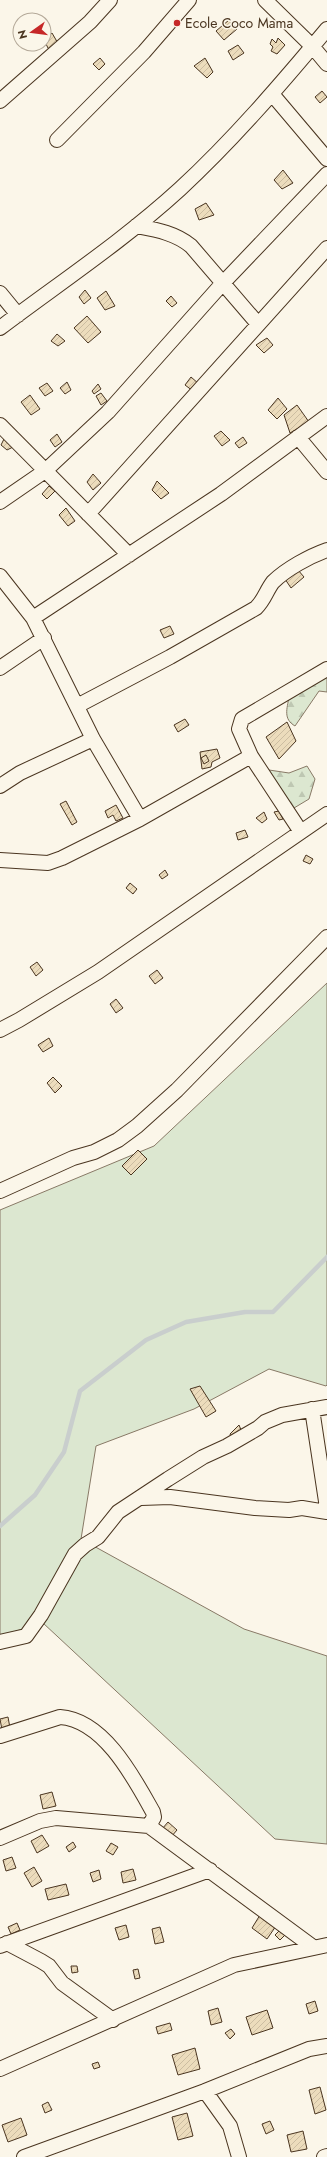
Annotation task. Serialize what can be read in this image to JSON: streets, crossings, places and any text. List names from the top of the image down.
{
  "places": ["Ecole Coco Mama"],
  "north": "left"
}
